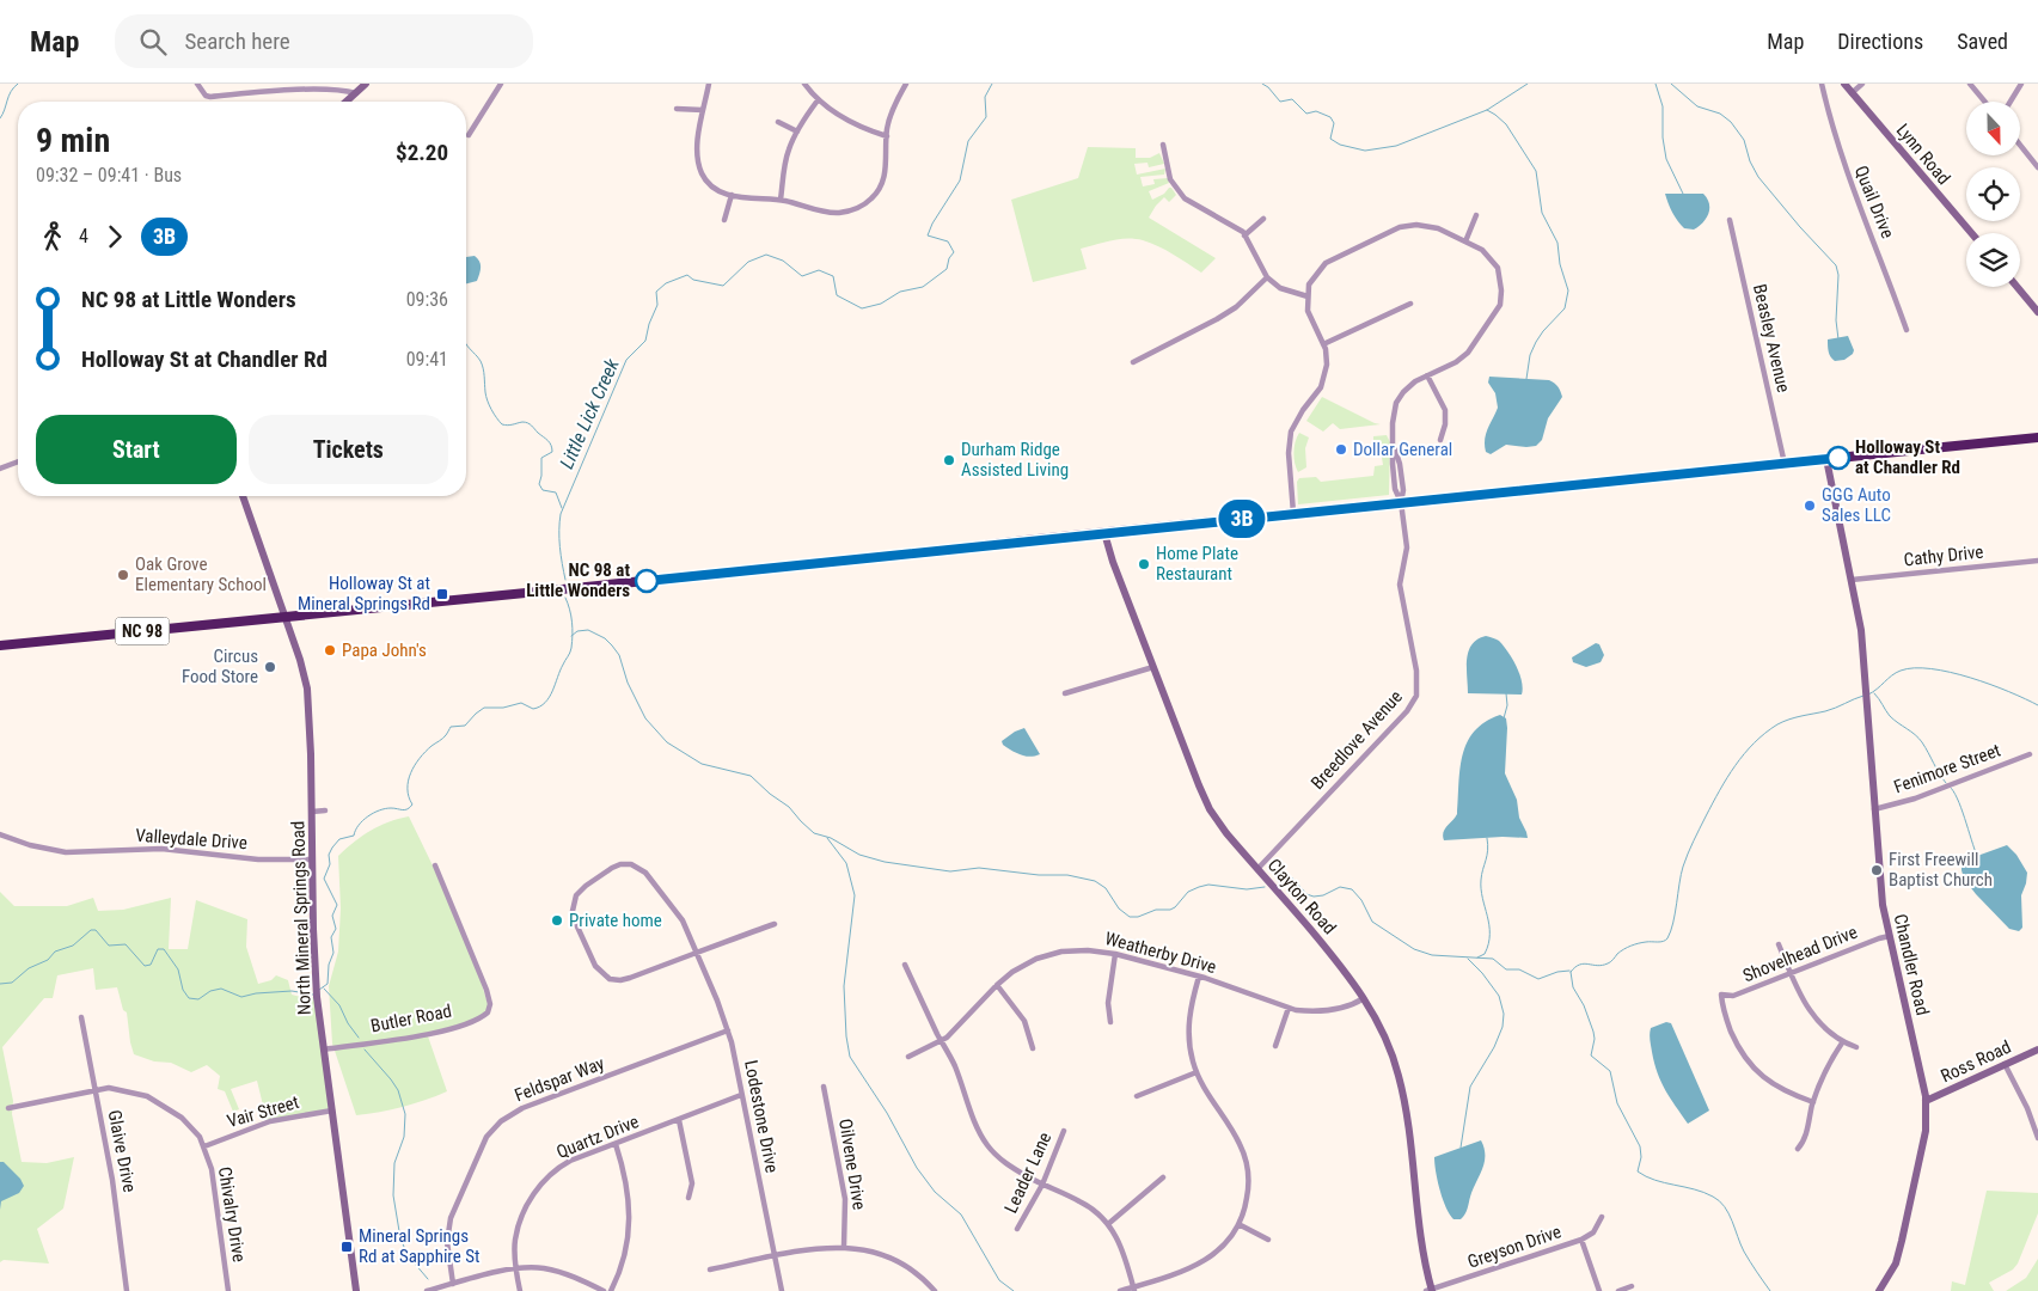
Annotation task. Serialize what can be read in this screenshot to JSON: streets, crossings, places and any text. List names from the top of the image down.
{
  "streets": {
    "highway": ["NC 98"],
    "street": [
      "Lynn Road",
      "Quail Drive",
      "Beasley Avenue",
      "Cathy Drive",
      "Breedlove Avenue",
      "Fenimore Street",
      "Valleydale Drive",
      "Clayton Road",
      "North Mineral Springs Road",
      "Weatherby Drive",
      "Shovelhead Drive",
      "Chandler Road",
      "Butler Road",
      "Ross Road",
      "Feldspar Way",
      "Vair Street",
      "Lodestone Drive",
      "Quartz Drive",
      "Glaive Drive",
      "Oilvene Drive",
      "Leader Lane",
      "Chivalry Drive",
      "Greyson Drive"
    ]
  },
  "crossings": [
    ["Beasley Avenue", "NC 98"],
    ["Cathy Drive", "Chandler Road"],
    ["NC 98", "Breedlove Avenue"],
    ["NC 98", "Clayton Road"],
    ["NC 98", "North Mineral Springs Road"],
    ["NC 98", "Chandler Road"],
    ["Breedlove Avenue", "Clayton Road"],
    ["Fenimore Street", "Chandler Road"],
    ["Valleydale Drive", "North Mineral Springs Road"],
    ["Clayton Road", "Weatherby Drive"],
    ["Clayton Road", "Greyson Drive"],
    ["North Mineral Springs Road", "Butler Road"],
    ["North Mineral Springs Road", "Vair Street"],
    ["Shovelhead Drive", "Chandler Road"],
    ["Chandler Road", "Ross Road"],
    ["Feldspar Way", "Lodestone Drive"],
    ["Vair Street", "Chivalry Drive"],
    ["Lodestone Drive", "Quartz Drive"],
    ["Glaive Drive", "Chivalry Drive"]
  ],
  "water": ["Little Lick Creek"],
  "places": {
    "other": [
      "Dollar General",
      "Holloway St at Chandler Rd",
      "Durham Ridge Assisted Living",
      "GGG Auto Sales LLC",
      "Home Plate Restaurant",
      "Oak Grove Elementary School",
      "NC 98 at Little Wonders",
      "Papa John's",
      "Circus Food Store",
      "First Freewill Baptist Church",
      "Private home"
    ],
    "transit": ["Holloway St at Mineral Springs Rd", "Mineral Springs Rd at Sapphire St"]
  },
  "lines": ["bus line 3B"],
  "north": "bottom",
  "page": {
    "header": "Map",
    "search": "Search here",
    "nav": ["Map", "Directions", "Saved"],
    "on_map": "3B",
    "heading": ["9 min", "09:32 – 09:41 · Bus", "$2.20"],
    "legs": ["4", "3B"],
    "list": [
      {
        "name": "NC 98 at Little Wonders",
        "value": "09:36"
      },
      {
        "name": "Holloway St at Chandler Rd",
        "value": "09:41"
      }
    ],
    "buttons": ["Start", "Tickets"]
  }
}
